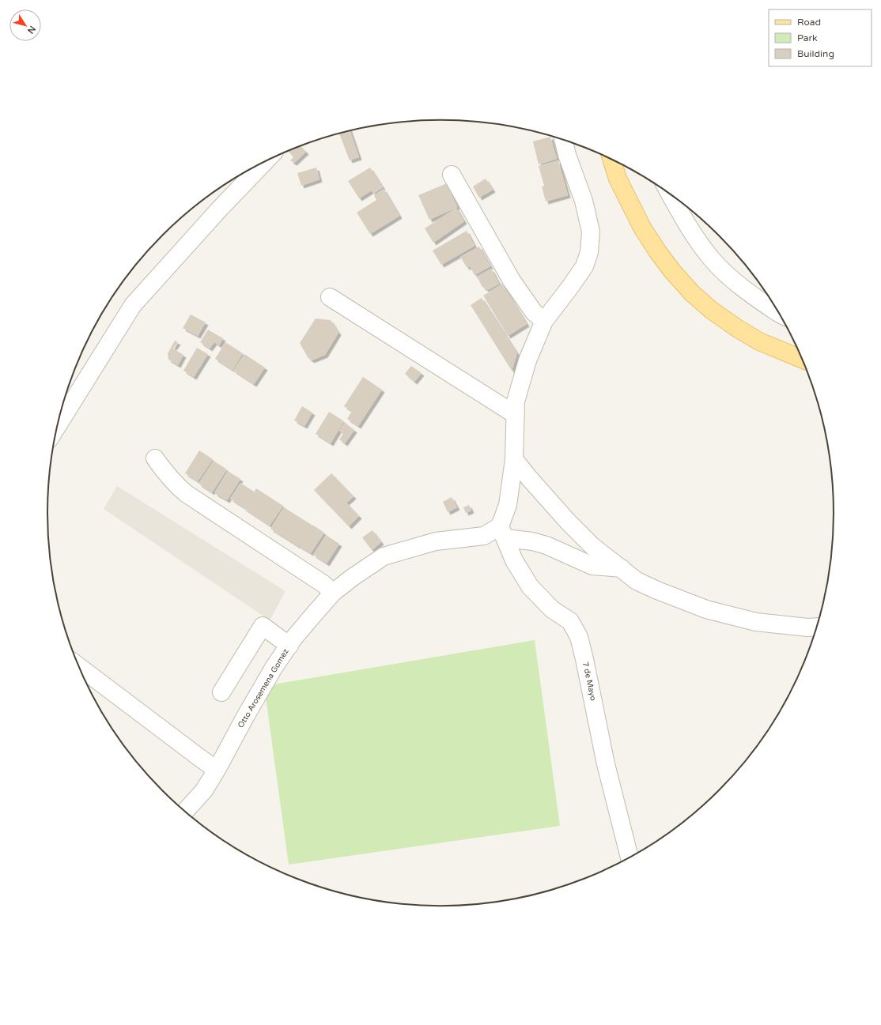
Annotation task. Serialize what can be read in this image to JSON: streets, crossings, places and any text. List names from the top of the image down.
{
  "streets": {
    "street": ["7 de Mayo", "Otto Arosemena Gomez"]
  },
  "crossings": [
    ["7 de Mayo", "Otto Arosemena Gomez"]
  ],
  "legend": ["Road", "Park", "Building"],
  "north": "bottom right"
}
